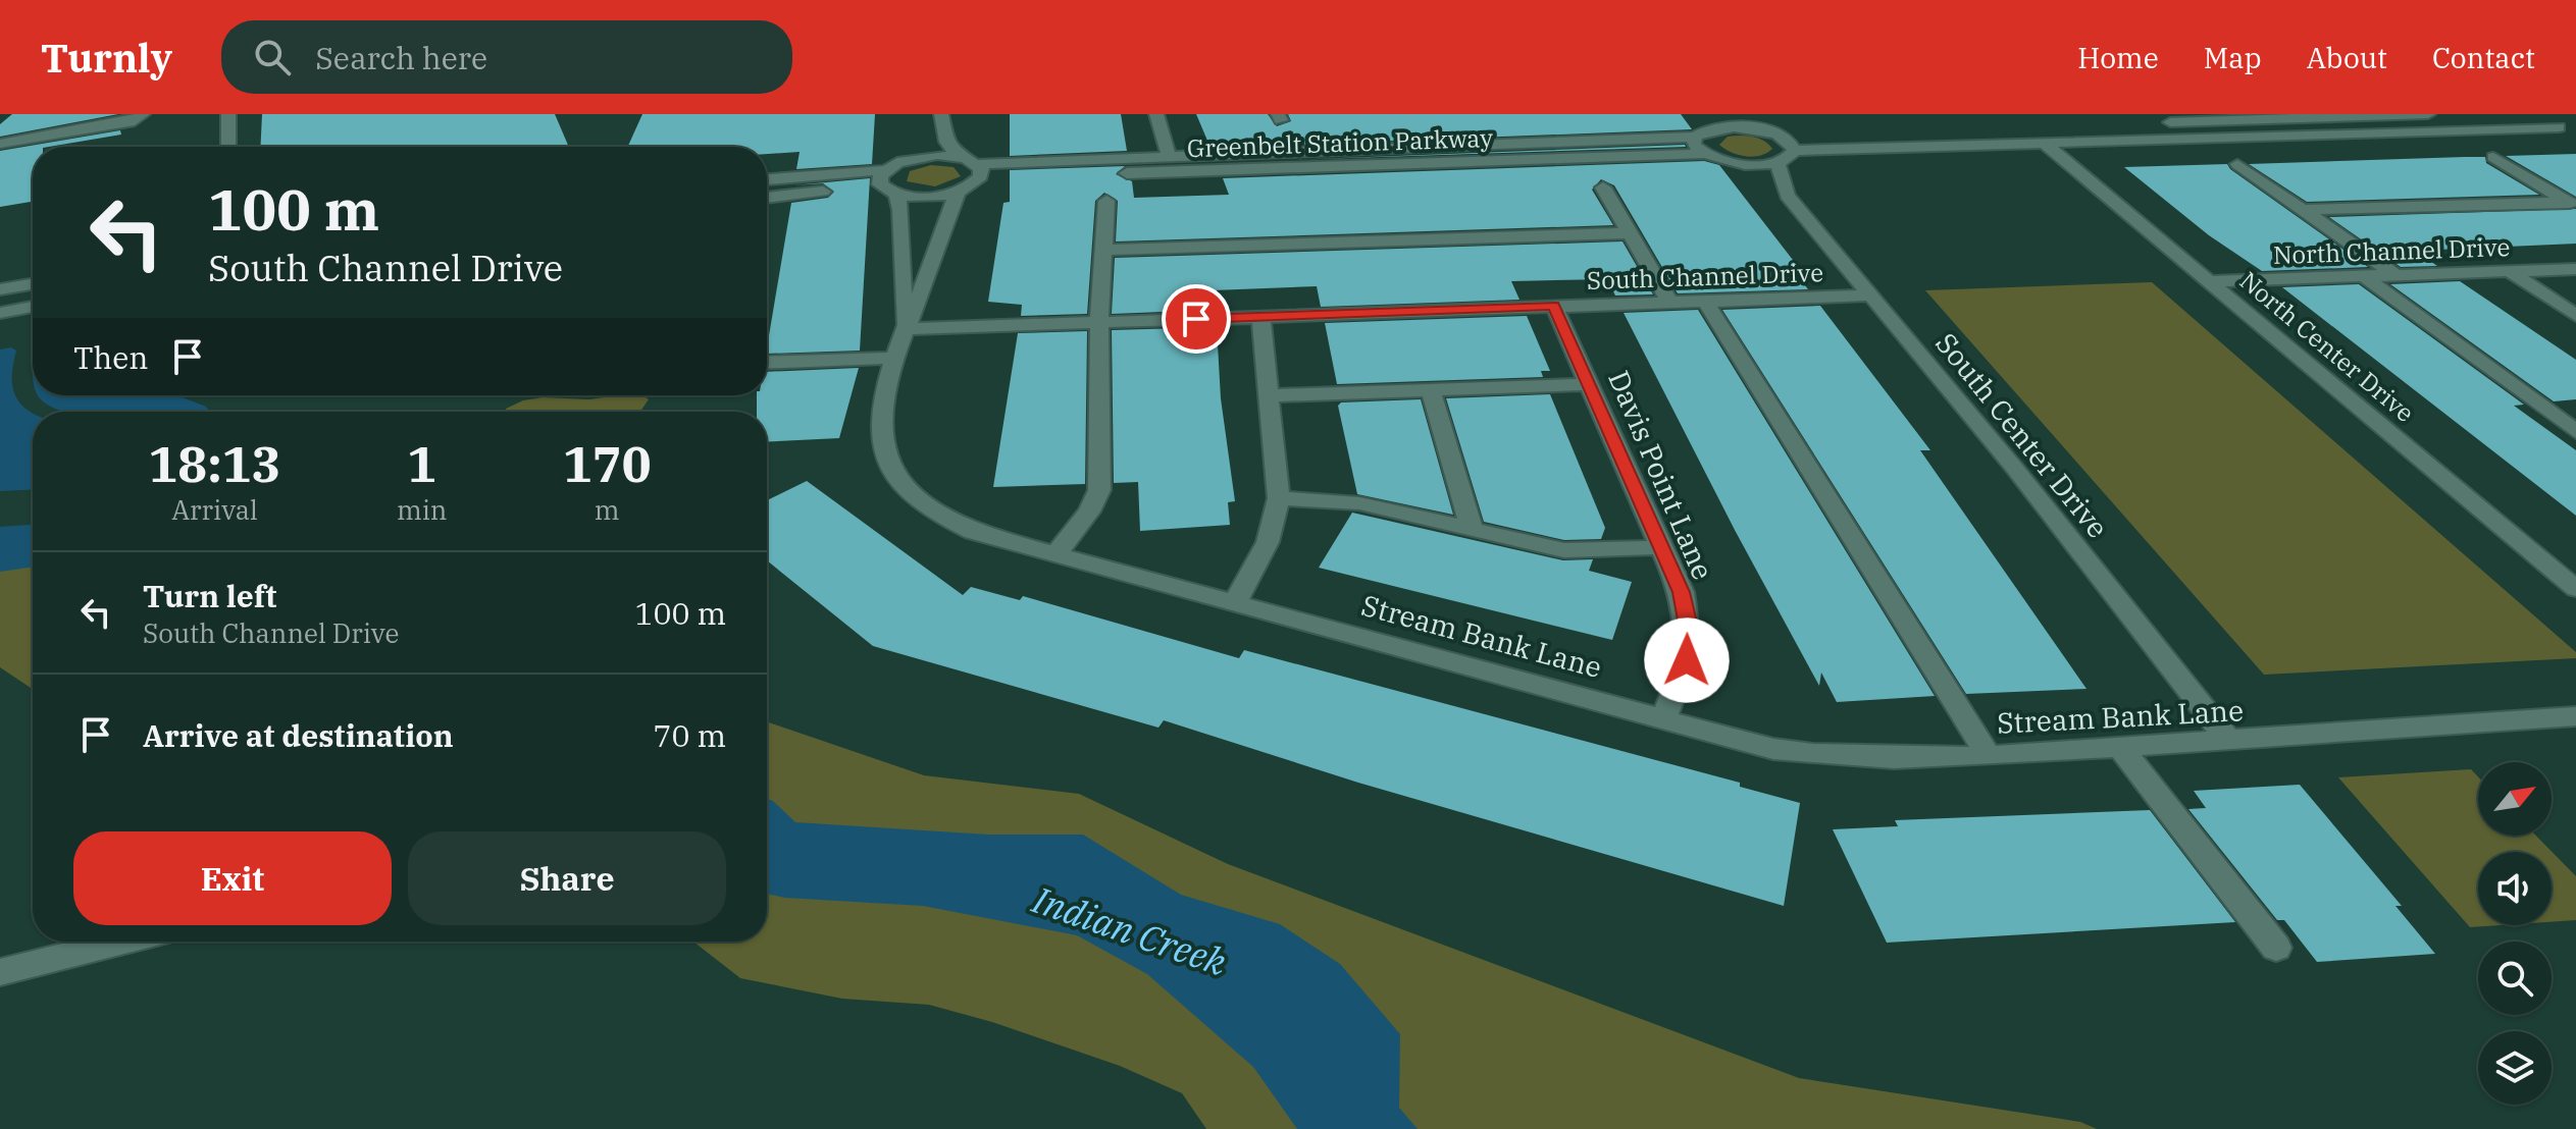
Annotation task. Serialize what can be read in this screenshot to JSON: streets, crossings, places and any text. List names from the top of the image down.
{
  "streets": {
    "street": [
      "Greenbelt Station Parkway",
      "North Channel Drive",
      "South Channel Drive",
      "North Center Drive",
      "South Center Drive",
      "Davis Point Lane",
      "Stream Bank Lane"
    ]
  },
  "crossings": [
    ["Greenbelt Station Parkway", "South Center Drive"],
    ["North Channel Drive", "North Center Drive"],
    ["South Channel Drive", "South Center Drive"],
    ["South Channel Drive", "Davis Point Lane"],
    ["South Channel Drive", "Stream Bank Lane"],
    ["South Center Drive", "Stream Bank Lane"],
    ["Davis Point Lane", "Stream Bank Lane"]
  ],
  "water": ["Indian Creek"],
  "north": "top right",
  "page": {
    "header": "Turnly",
    "search": "Search here",
    "nav": [
      "Home",
      "Map",
      "About",
      "Contact"
    ],
    "turn": ["100 m", "South Channel Drive"],
    "then": "Then",
    "eta": [
      "18:13",
      "Arrival",
      "1",
      "min",
      "170",
      "m"
    ],
    "list": [
      {
        "name": "Turn left",
        "note": "South Channel Drive",
        "value": "100 m"
      },
      {
        "name": "Arrive at destination",
        "value": "70 m"
      }
    ],
    "buttons": ["Exit", "Share"]
  }
}
